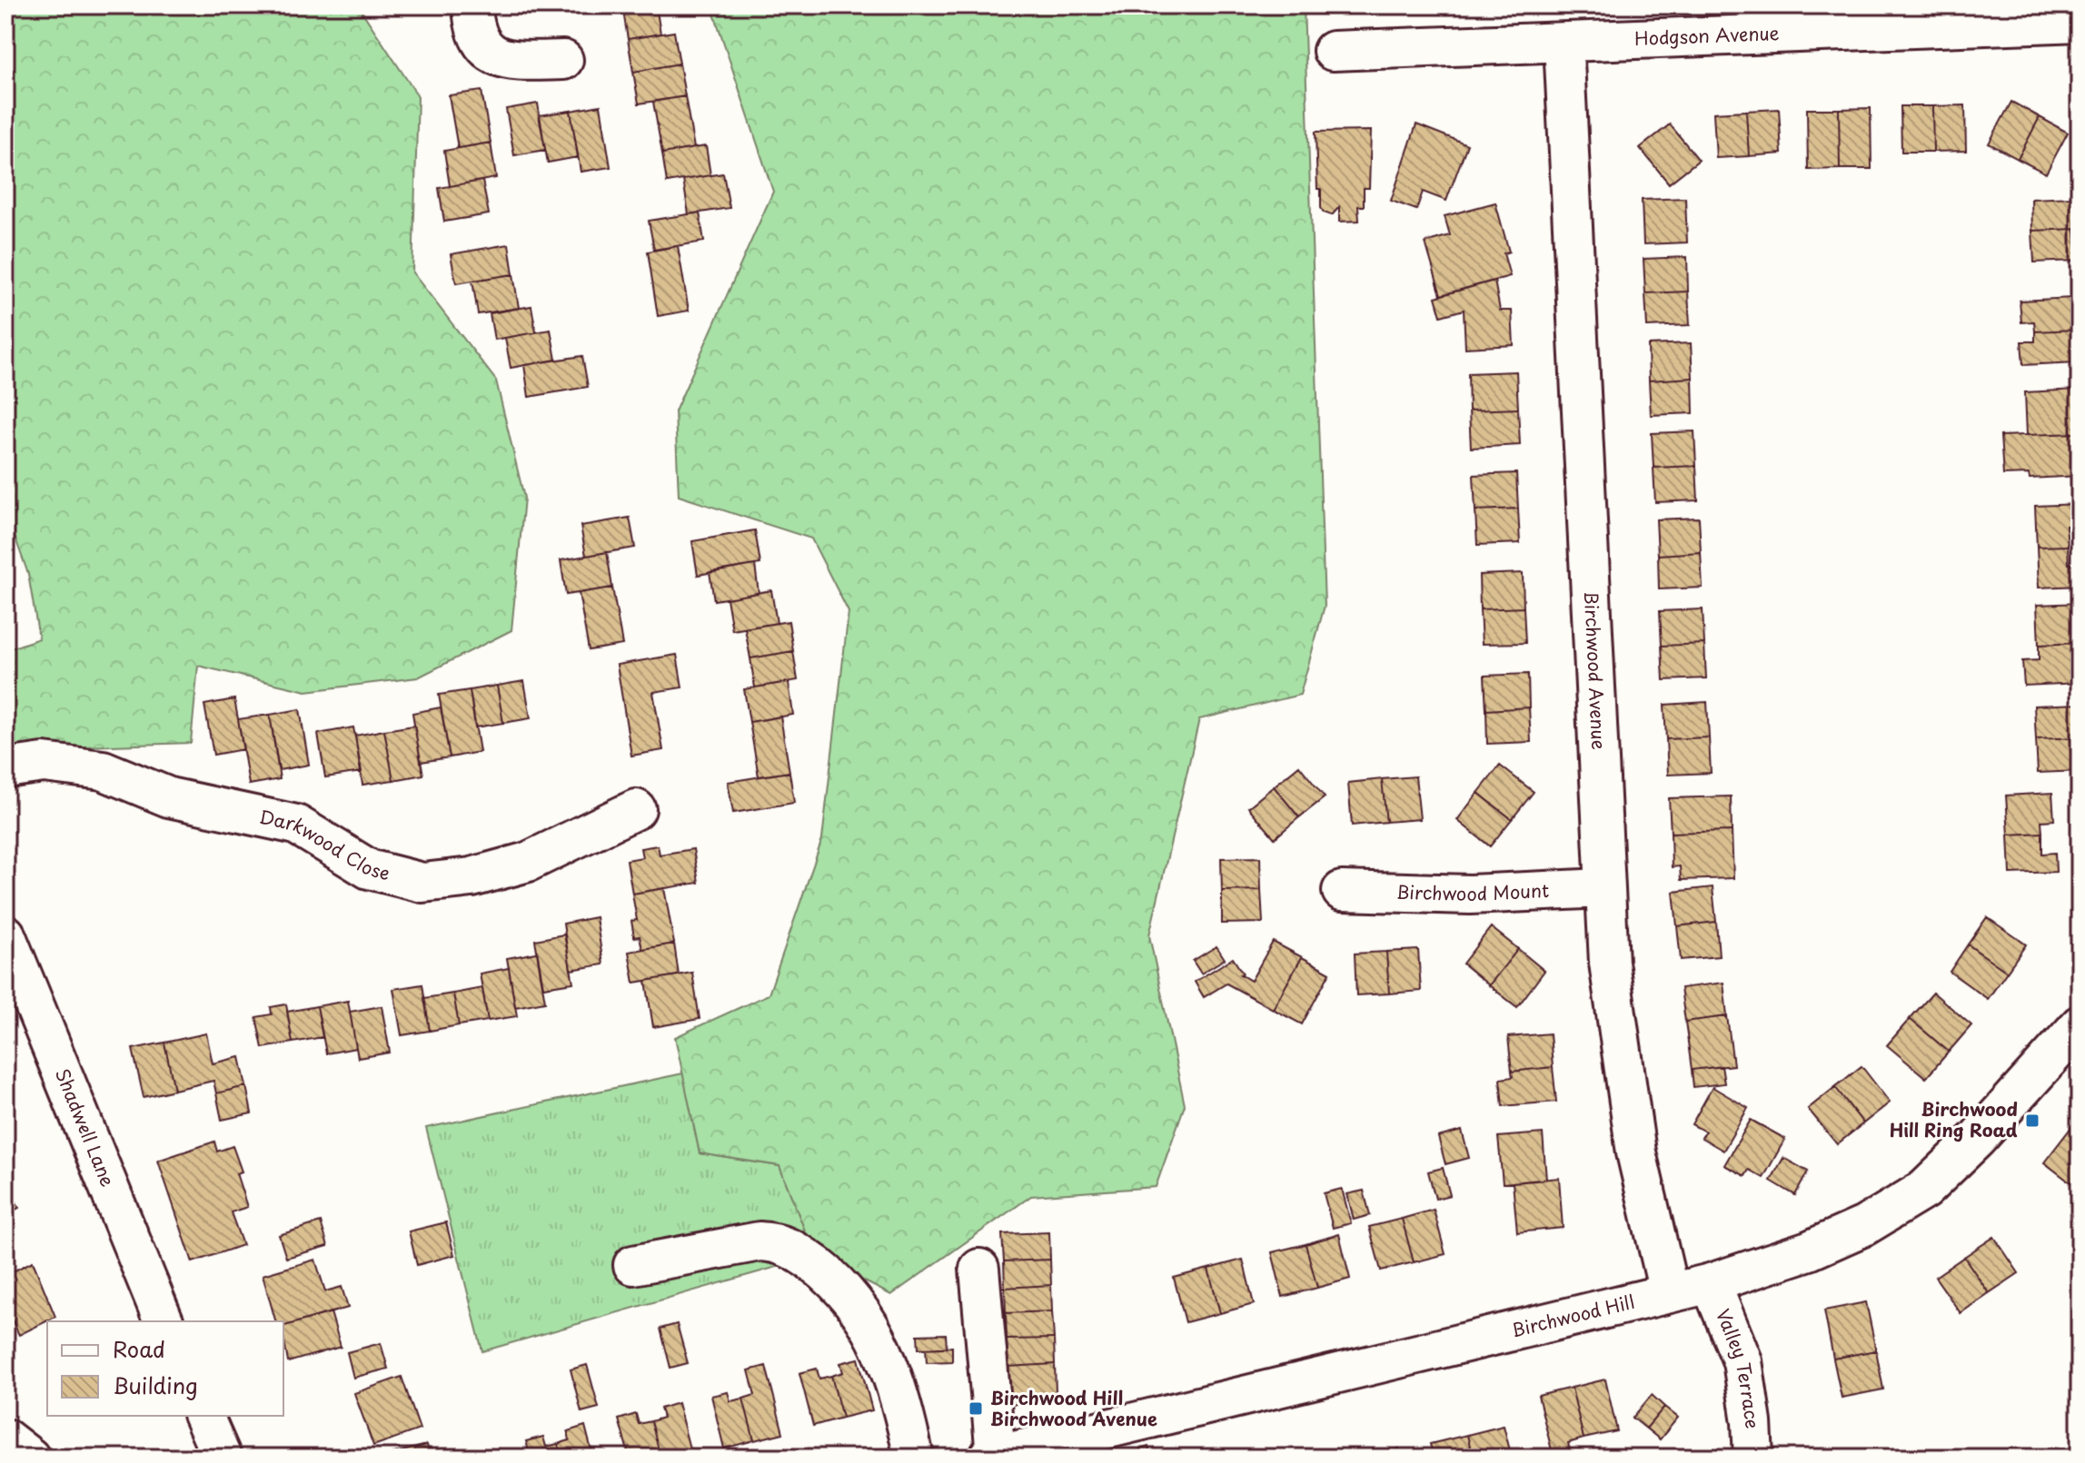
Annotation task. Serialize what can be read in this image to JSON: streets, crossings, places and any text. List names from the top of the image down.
{
  "streets": {
    "street": [
      "Hodgson Avenue",
      "Birchwood Avenue",
      "Darkwood Close",
      "Birchwood Mount",
      "Shadwell Lane",
      "Birchwood Hill",
      "Valley Terrace"
    ]
  },
  "crossings": [
    ["Hodgson Avenue", "Birchwood Avenue"],
    ["Birchwood Avenue", "Birchwood Mount"],
    ["Birchwood Avenue", "Birchwood Hill"],
    ["Birchwood Hill", "Valley Terrace"]
  ],
  "places": {
    "transit": ["Birchwood Hill Ring Road", "Birchwood Hill Birchwood Avenue"]
  },
  "legend": ["Road", "Building"]
}
